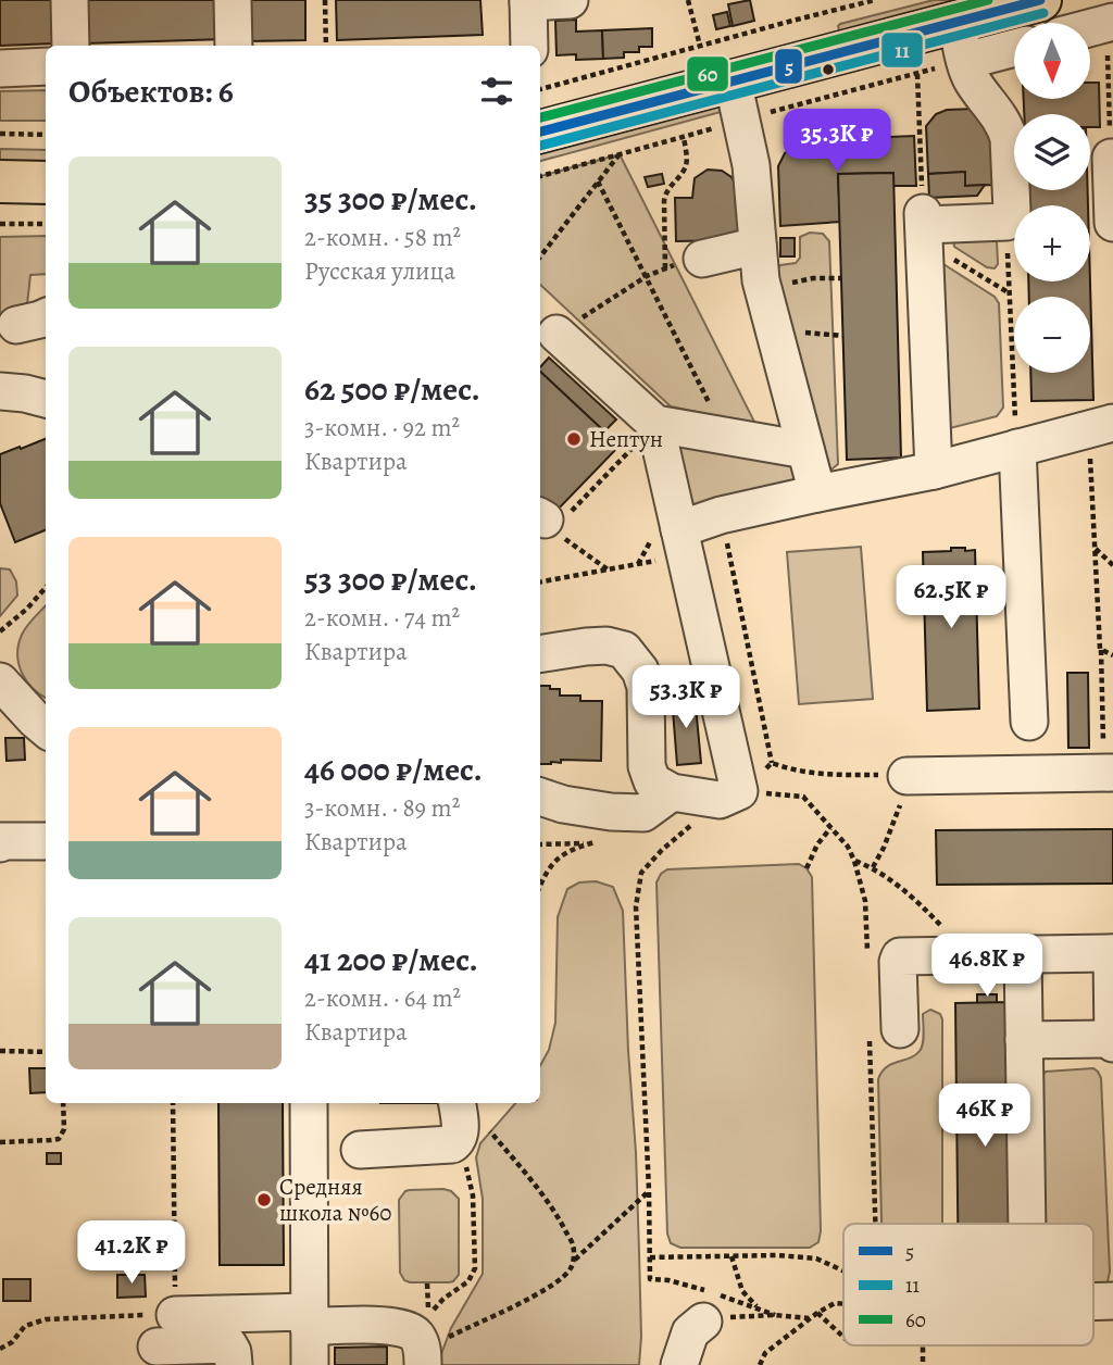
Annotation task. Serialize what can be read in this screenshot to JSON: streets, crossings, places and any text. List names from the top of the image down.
{
  "places": ["Нептун", "Средняя школа №60"],
  "lines": ["transit line 5", "transit line 60", "transit line 11"],
  "legend": ["5", "11", "60"],
  "north": "bottom",
  "page": {
    "map_buttons": ["+", "−"],
    "heading": "Объектов: 6",
    "price": [
      "35.3K ₽",
      "62.5K ₽",
      "53.3K ₽",
      "46.8K ₽",
      "46K ₽",
      "41.2K ₽"
    ],
    "list": [
      {
        "name": "35 300 ₽/мес.",
        "note": "2-комн. · 58 m² · Русская улица"
      },
      {
        "name": "62 500 ₽/мес.",
        "note": "3-комн. · 92 m² · Квартира"
      },
      {
        "name": "53 300 ₽/мес.",
        "note": "2-комн. · 74 m² · Квартира"
      },
      {
        "name": "46 000 ₽/мес.",
        "note": "3-комн. · 89 m² · Квартира"
      },
      {
        "name": "41 200 ₽/мес.",
        "note": "2-комн. · 64 m² · Квартира"
      }
    ]
  }
}
